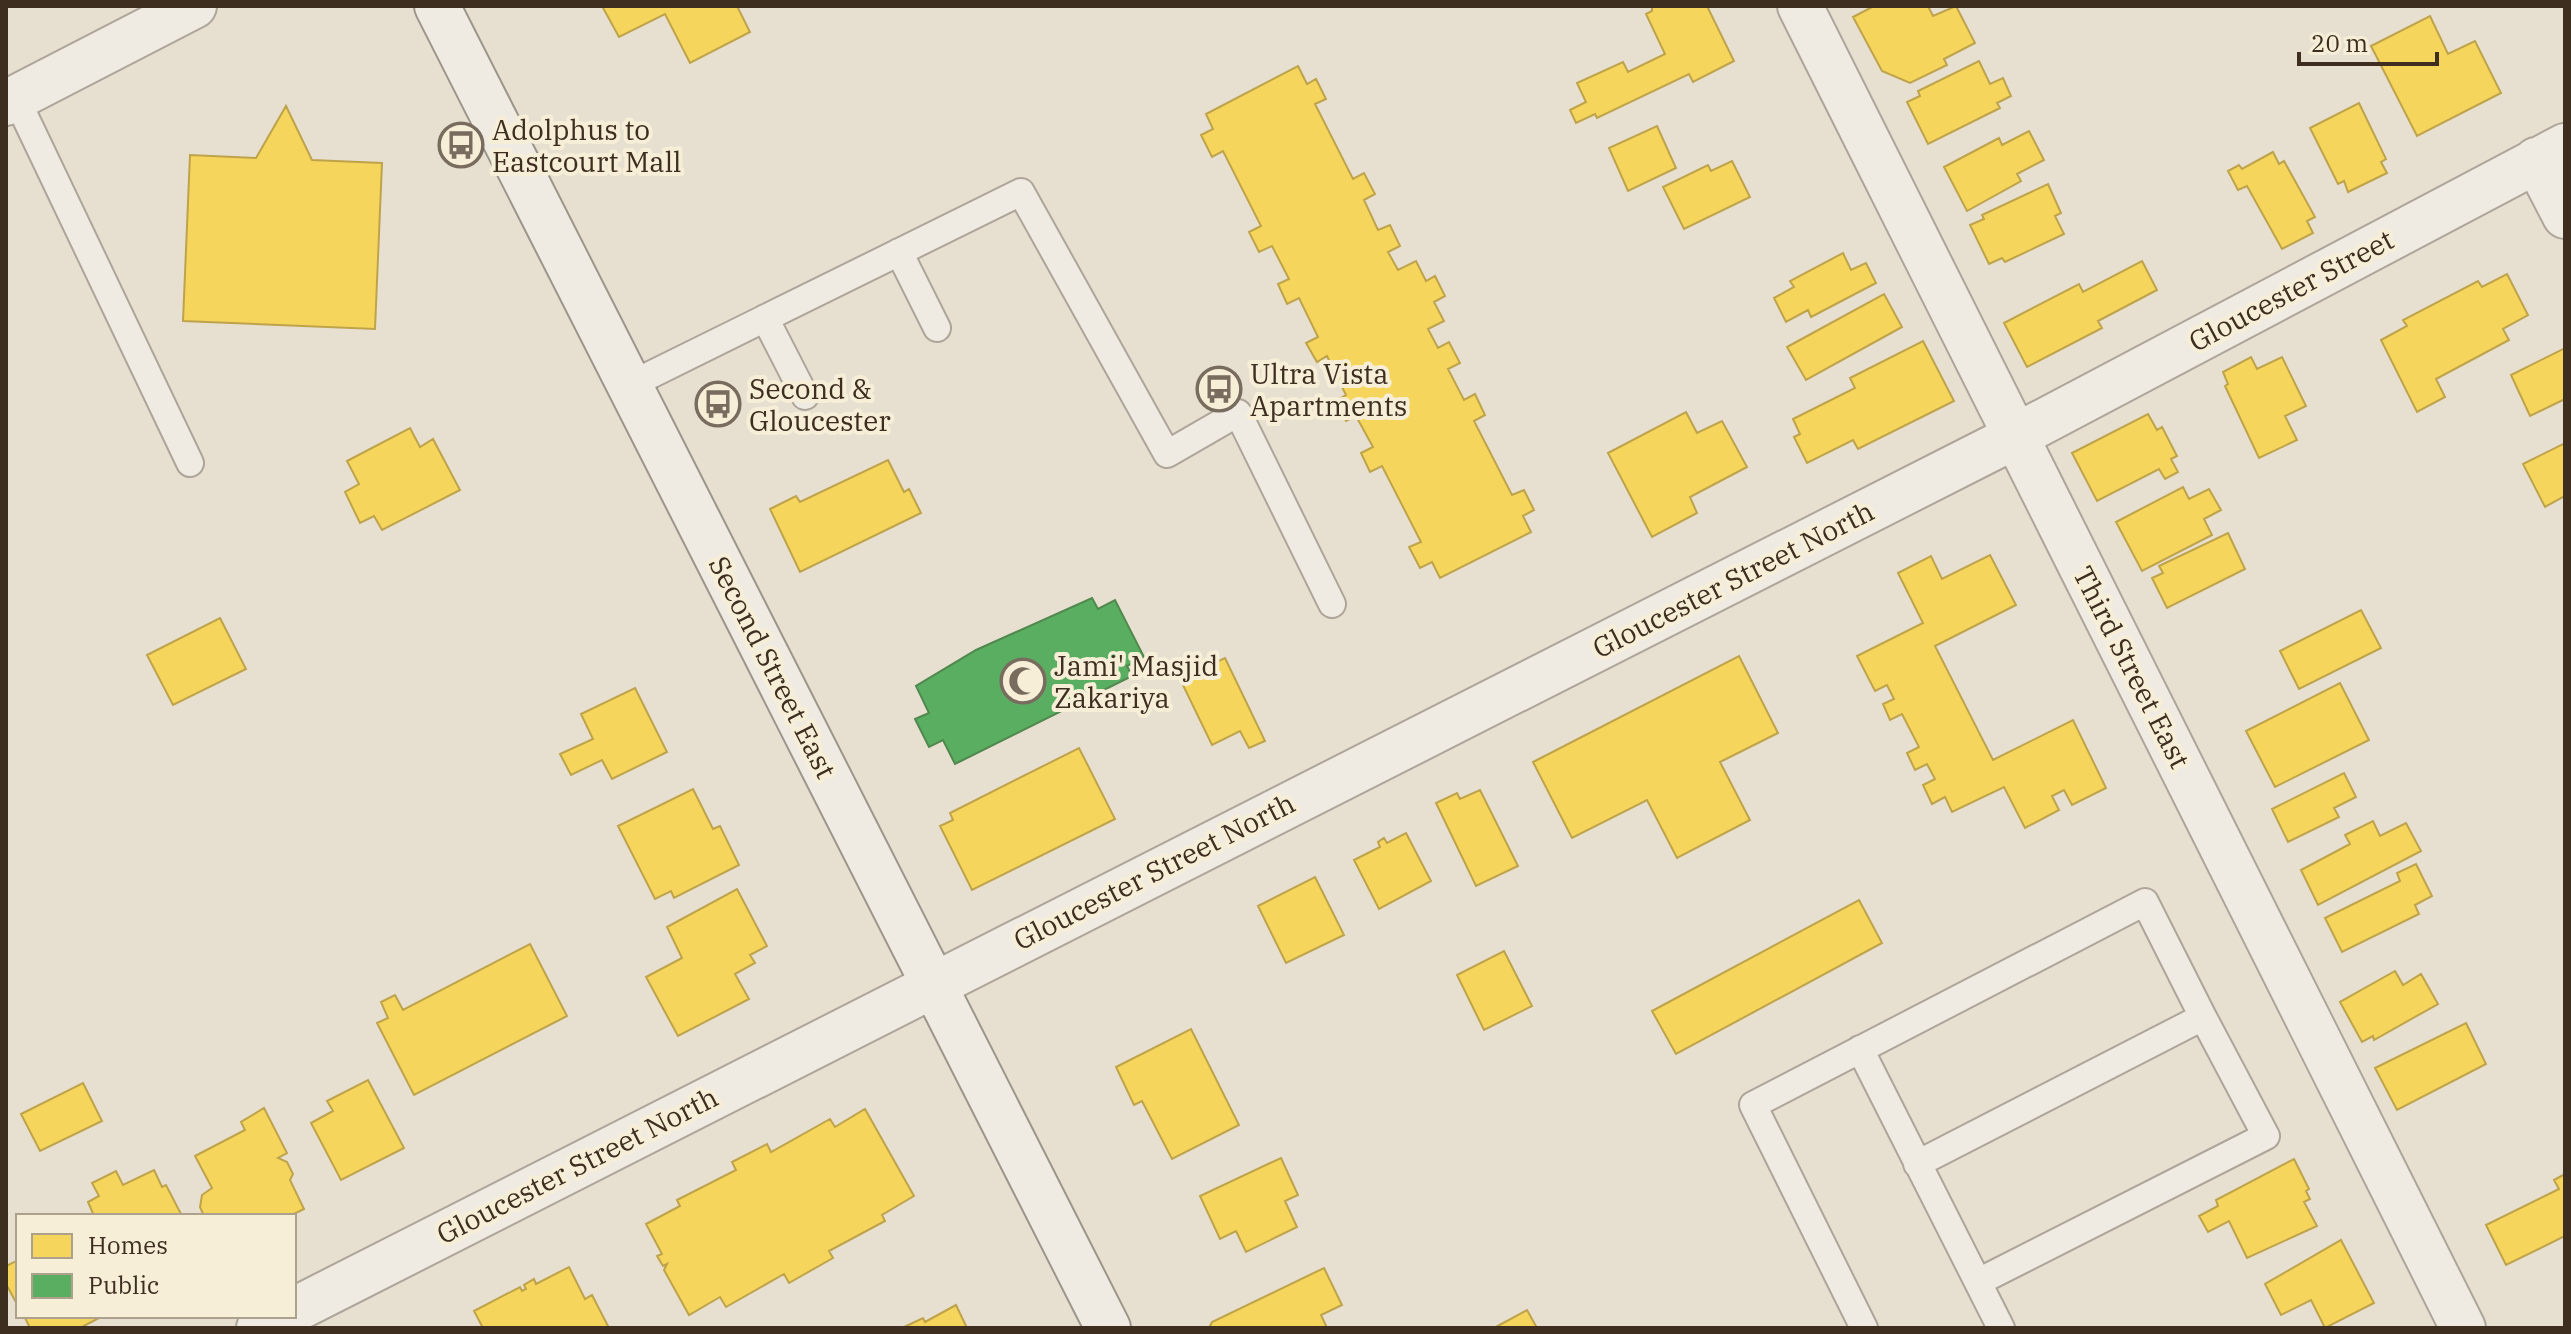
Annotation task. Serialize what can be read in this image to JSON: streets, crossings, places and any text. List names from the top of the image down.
{
  "streets": {
    "street": [
      "Gloucester Street",
      "Gloucester Street North",
      "Second Street East",
      "Third Street East"
    ]
  },
  "crossings": [
    ["Gloucester Street", "Gloucester Street North"],
    ["Gloucester Street", "Third Street East"],
    ["Gloucester Street North", "Second Street East"],
    ["Gloucester Street North", "Third Street East"]
  ],
  "places": {
    "bus stop": ["Adolphus to Eastcourt Mall", "Ultra Vista Apartments", "Second & Gloucester"],
    "mosque": ["Jami' Masjid Zakariya"]
  },
  "legend": ["Homes", "Public"],
  "scale_bar": "20 m"
}
